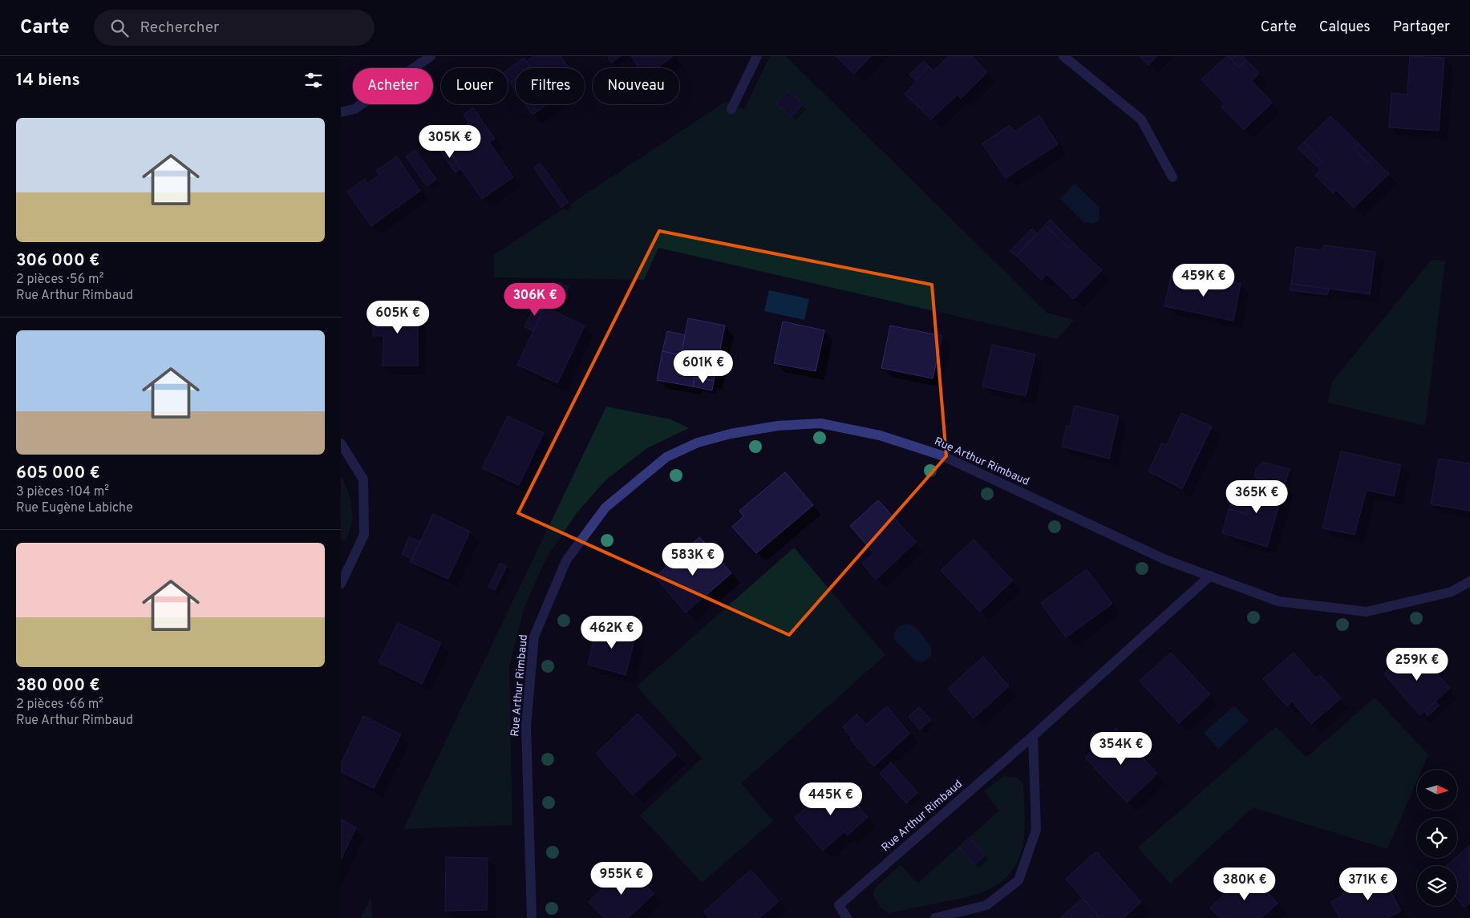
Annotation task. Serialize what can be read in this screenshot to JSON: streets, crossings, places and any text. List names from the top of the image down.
{
  "streets": {
    "street": ["Rue Arthur Rimbaud"]
  },
  "north": "right",
  "page": {
    "header": "Carte",
    "search": "Rechercher",
    "nav": ["Carte", "Calques", "Partager"],
    "heading": "14 biens",
    "chip": [
      "Acheter",
      "Louer",
      "Filtres",
      "Nouveau"
    ],
    "list": [
      {
        "name": "306 000 €",
        "note": "2 pièces · 56 m² · Rue Arthur Rimbaud"
      },
      {
        "name": "605 000 €",
        "note": "3 pièces · 104 m² · Rue Eugène Labiche"
      },
      {
        "name": "380 000 €",
        "note": "2 pièces · 66 m² · Rue Arthur Rimbaud"
      }
    ],
    "price": [
      "305K €",
      "459K €",
      "306K €",
      "605K €",
      "601K €",
      "365K €",
      "583K €",
      "462K €",
      "259K €",
      "354K €",
      "445K €",
      "955K €",
      "380K €",
      "371K €"
    ]
  }
}
